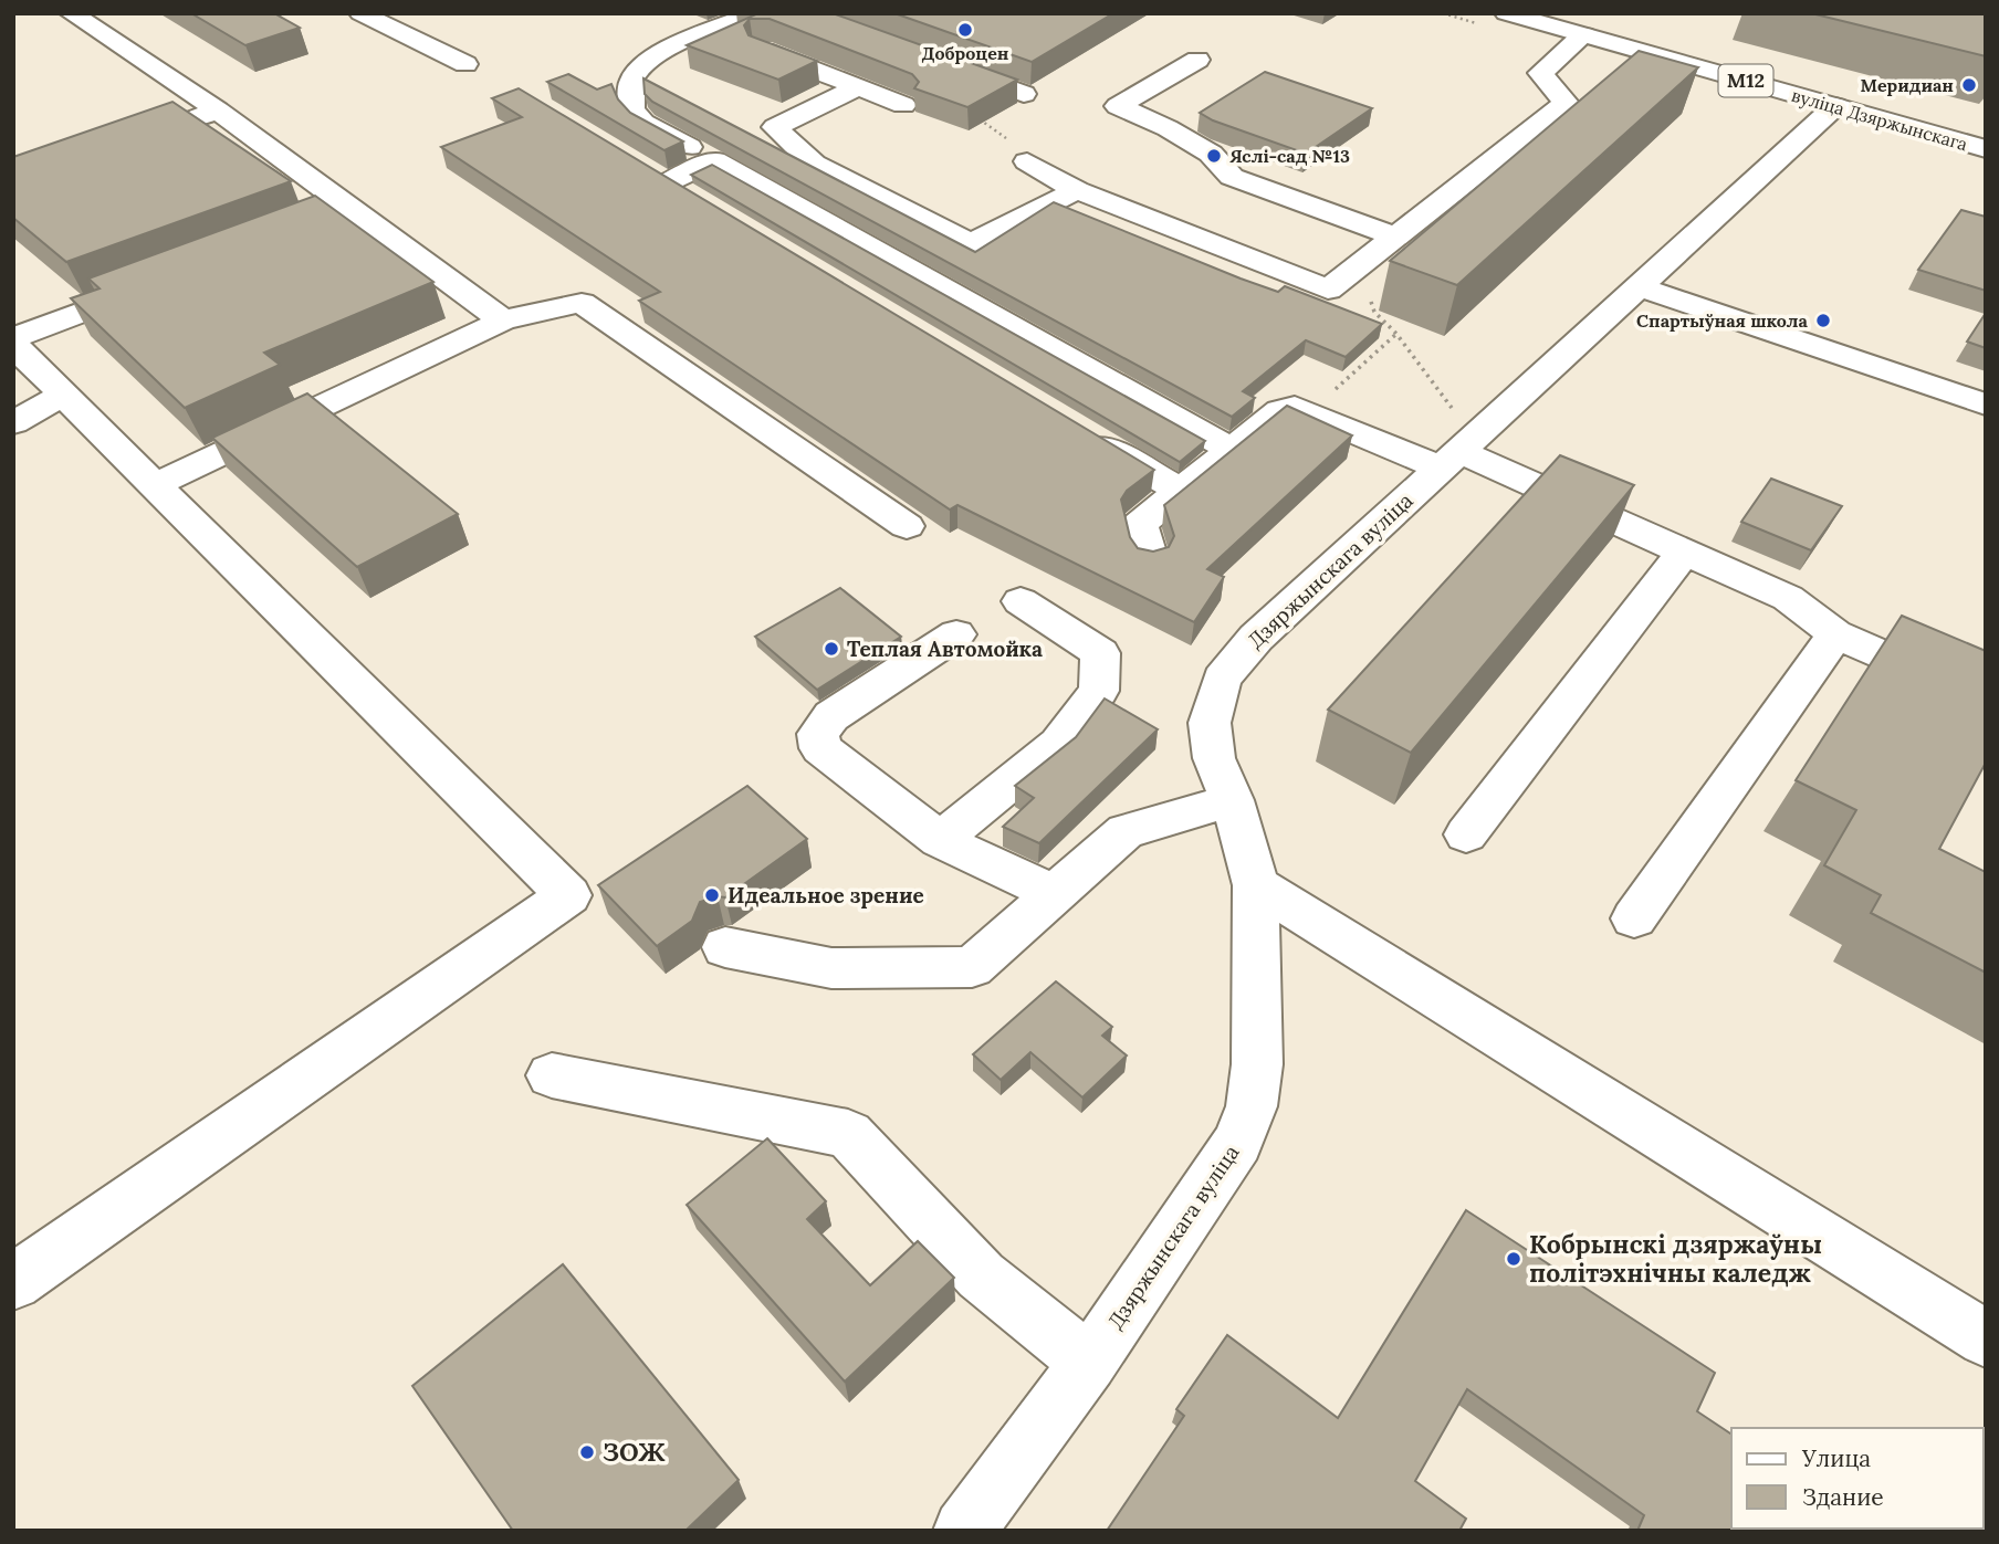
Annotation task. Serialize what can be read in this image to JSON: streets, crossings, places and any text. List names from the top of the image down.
{
  "streets": {
    "street": ["М12", "вуліца Дзяржынскага", "Дзяржынскага вуліца"]
  },
  "crossings": [
    ["вуліца Дзяржынскага", "Дзяржынскага вуліца"]
  ],
  "places": [
    "Доброцен",
    "Меридиан",
    "Яслі-сад №13",
    "Спартыўная школа",
    "Теплая Автомойка",
    "Идеальное зрение",
    "Кобрынскі дзяржаўны політэхнічны каледж",
    "ЗОЖ"
  ],
  "legend": ["Улица", "Здание"]
}
